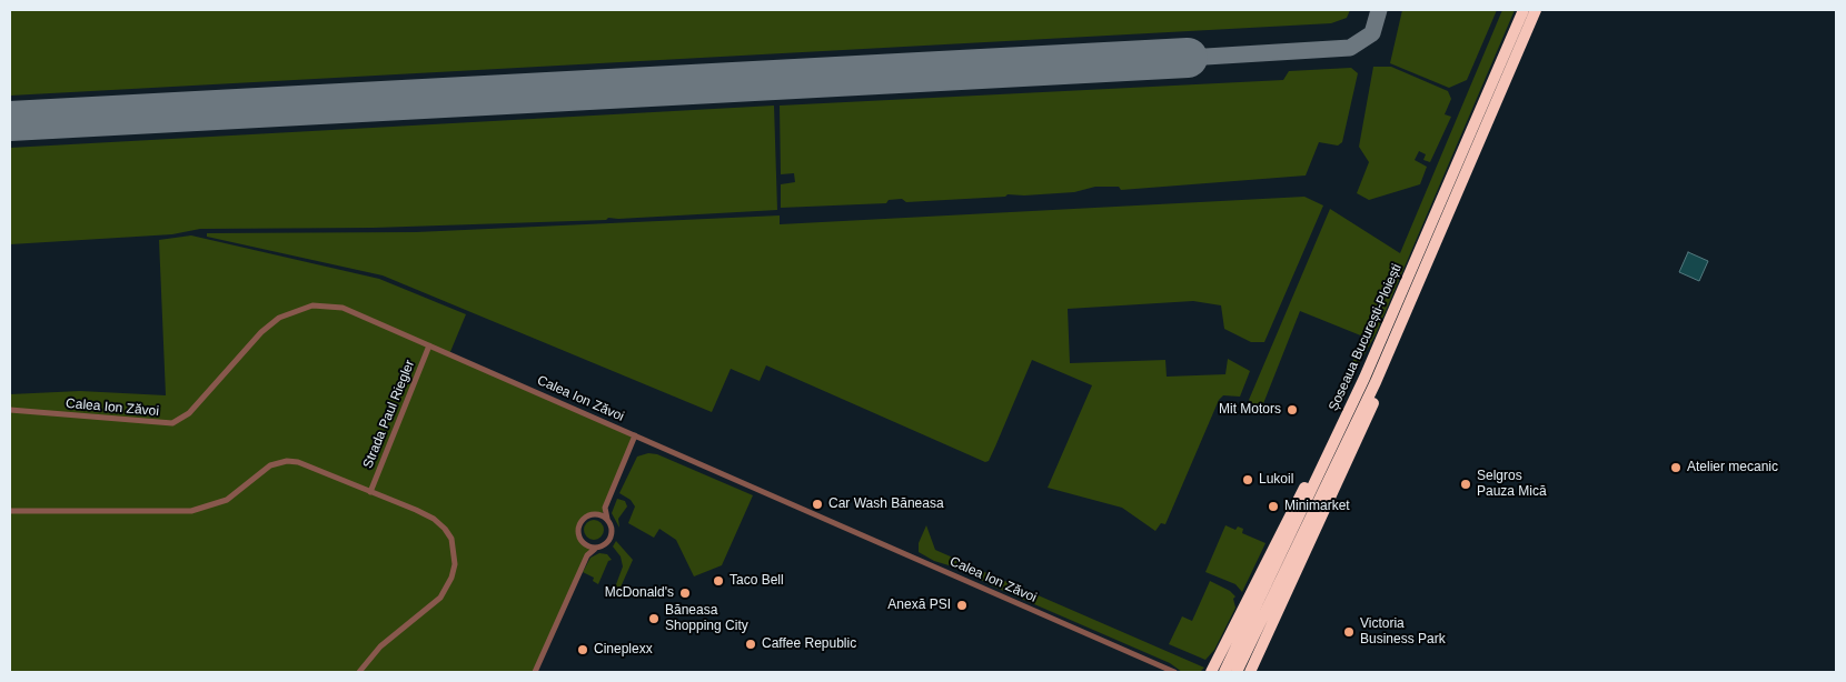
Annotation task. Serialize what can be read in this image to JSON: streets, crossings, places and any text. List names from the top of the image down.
{
  "streets": {
    "highway": ["Șoseaua București-Ploiești"],
    "street": ["Calea Ion Zăvoi", "Strada Paul Riegler"]
  },
  "crossings": [
    ["Calea Ion Zăvoi", "Strada Paul Riegler"]
  ],
  "places": [
    "Mit Motors",
    "Atelier mecanic",
    "Lukoil",
    "Selgros Pauza Mică",
    "Car Wash Băneasa",
    "Minimarket",
    "Taco Bell",
    "McDonald's",
    "Anexă PSI",
    "Băneasa Shopping City",
    "Victoria Business Park",
    "Caffee Republic",
    "Cineplexx"
  ]
}
